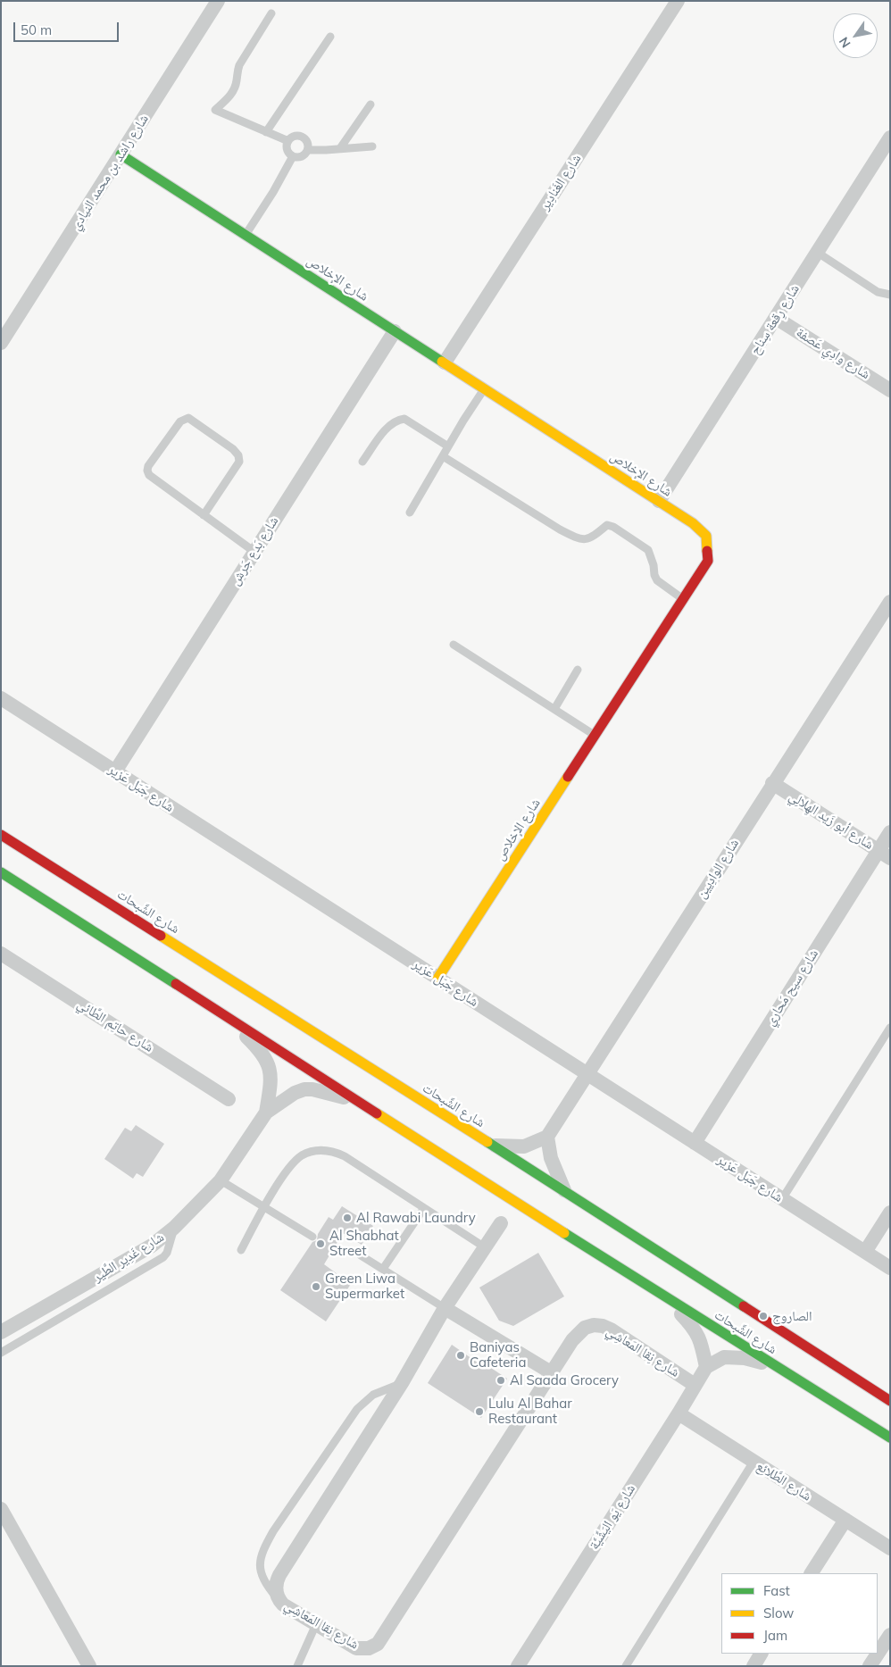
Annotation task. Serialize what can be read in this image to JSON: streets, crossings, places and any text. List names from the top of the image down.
{
  "streets": {
    "street": [
      "شارع راشد بن محمد النيادي",
      "شارع الغَنادِير",
      "شارع الإخلاص",
      "شارع رِقعة سِناح",
      "شارع وادِي عَصفة",
      "شارع بَدع جَرش",
      "شارع جَبَل عَزير",
      "شارع أبو زَيد الهِلالِي",
      "شارع الوادِيين",
      "شارع الشَّبحات",
      "شارع سيح مَحاري",
      "شارع حاتِم الطَّائي",
      "شارع غَدِير الطَّير",
      "شارع نِقا المَعاشِي",
      "شارع الطَّلائِع",
      "شارع يَو اليَشِّيَّة"
    ]
  },
  "crossings": [
    ["شارع راشد بن محمد النيادي", "شارع الإخلاص"],
    ["شارع الغَنادِير", "شارع الإخلاص"],
    ["شارع الإخلاص", "شارع رِقعة سِناح"],
    ["شارع الإخلاص", "شارع بَدع جَرش"],
    ["شارع الإخلاص", "شارع جَبَل عَزير"],
    ["شارع رِقعة سِناح", "شارع وادِي عَصفة"],
    ["شارع بَدع جَرش", "شارع جَبَل عَزير"],
    ["شارع جَبَل عَزير", "شارع الوادِيين"],
    ["شارع جَبَل عَزير", "شارع سيح مَحاري"],
    ["شارع أبو زَيد الهِلالِي", "شارع الوادِيين"],
    ["شارع أبو زَيد الهِلالِي", "شارع سيح مَحاري"],
    ["شارع الشَّبحات", "شارع غَدِير الطَّير"],
    ["شارع الشَّبحات", "شارع يَو اليَشِّيَّة"],
    ["شارع نِقا المَعاشِي", "شارع يَو اليَشِّيَّة"],
    ["شارع الطَّلائِع", "شارع يَو اليَشِّيَّة"]
  ],
  "places": [
    "Al Rawabi Laundry",
    "Al Shabhat Street",
    "Green Liwa Supermarket",
    "الصاروج",
    "Baniyas Cafeteria",
    "Al Saada Grocery",
    "Lulu Al Bahar Restaurant"
  ],
  "legend": ["Fast", "Slow", "Jam"],
  "scale_bar": "50 m",
  "north": "bottom left"
}
